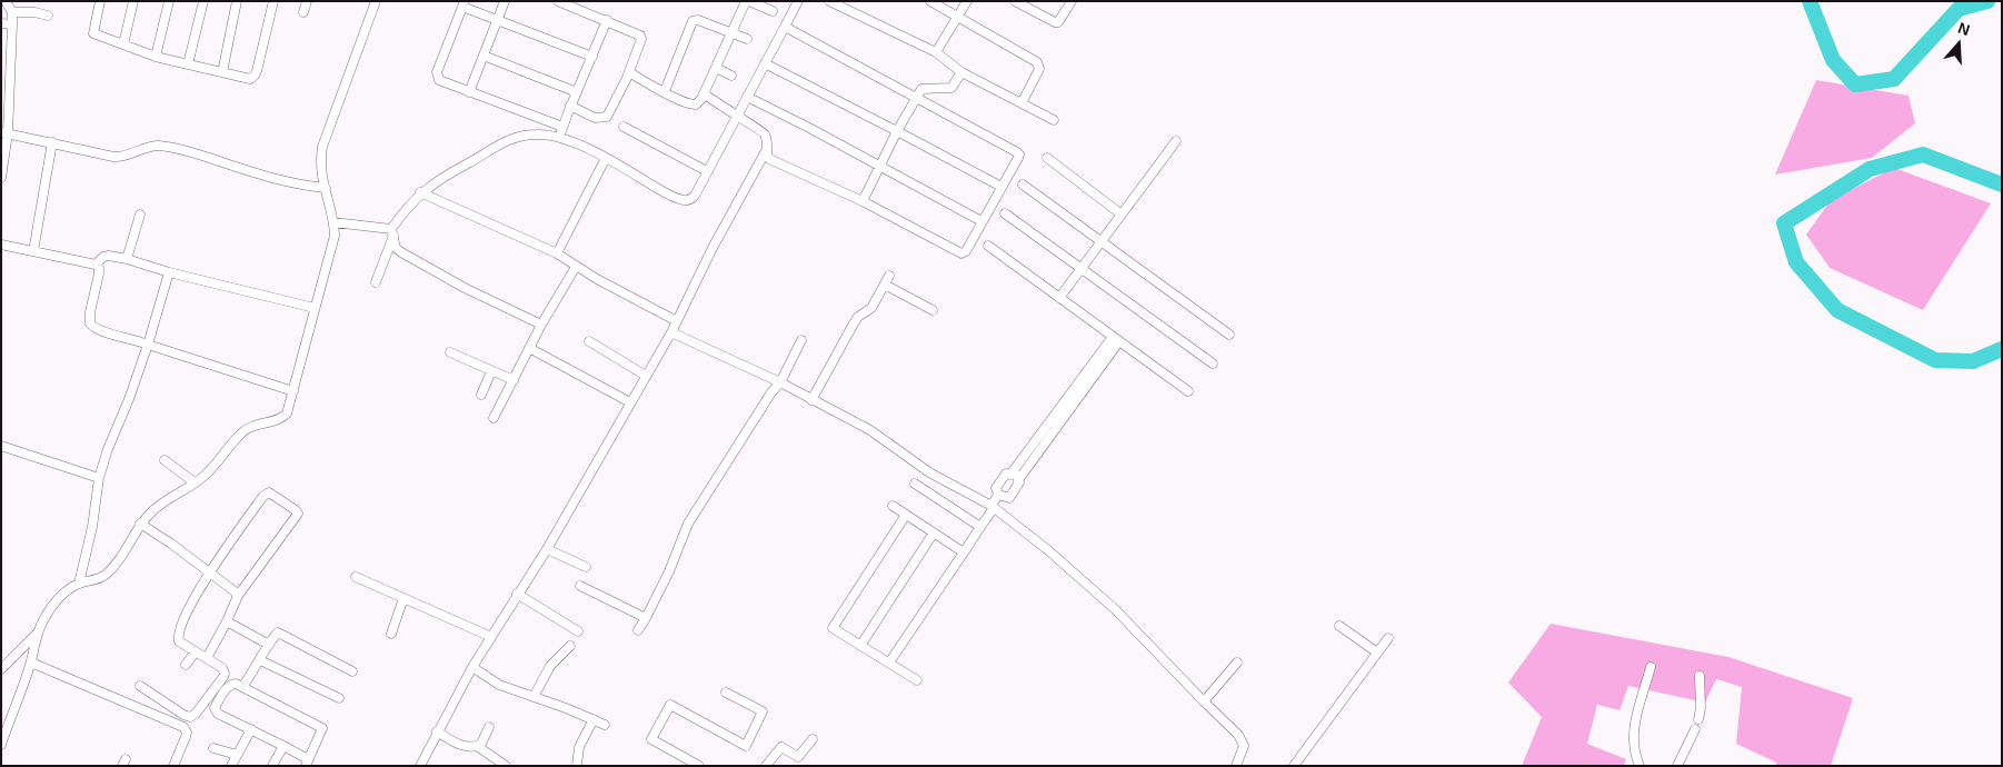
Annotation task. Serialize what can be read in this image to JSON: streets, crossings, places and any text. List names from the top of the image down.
{
  "north": "top"
}
